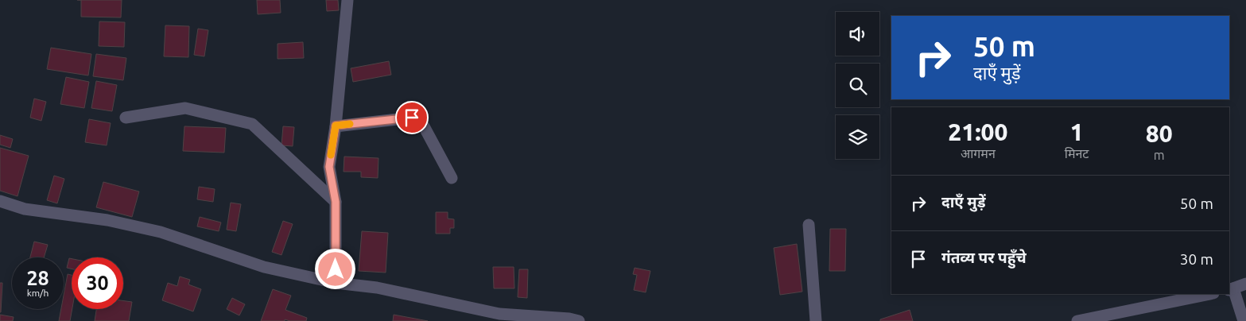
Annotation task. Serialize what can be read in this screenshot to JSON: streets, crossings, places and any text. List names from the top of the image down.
{
  "page": {
    "turn": ["50 m", "दाएँ मुड़ें"],
    "eta": [
      "21:00",
      "आगमन",
      "1",
      "मिनट",
      "80",
      "m"
    ],
    "list": [
      {
        "name": "दाएँ मुड़ें",
        "value": "50 m"
      },
      {
        "name": "गंतव्य पर पहुँचे",
        "value": "30 m"
      }
    ],
    "speed": "28 km/h",
    "limit": "30"
  }
}
